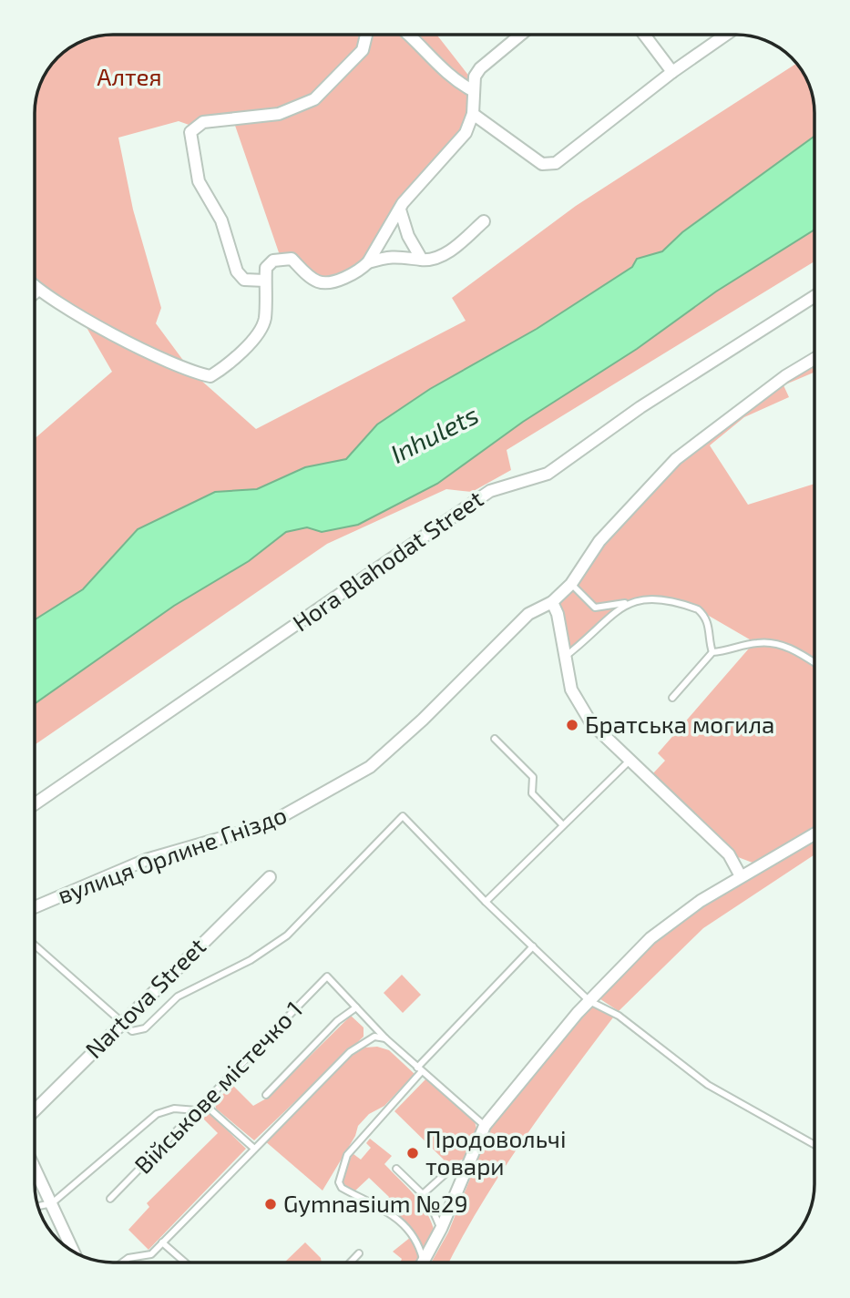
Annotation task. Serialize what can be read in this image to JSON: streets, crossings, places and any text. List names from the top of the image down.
{
  "streets": {
    "street": ["Hora Blahodat Street", "вулиця Орлине Гніздо", "Nartova Street"],
    "lane": ["Військове містечко 1"]
  },
  "water": ["Inhulets"],
  "parks": ["Алтея"],
  "places": ["Братська могила", "Продовольчі товари", "Gymnasium №29"]
}
